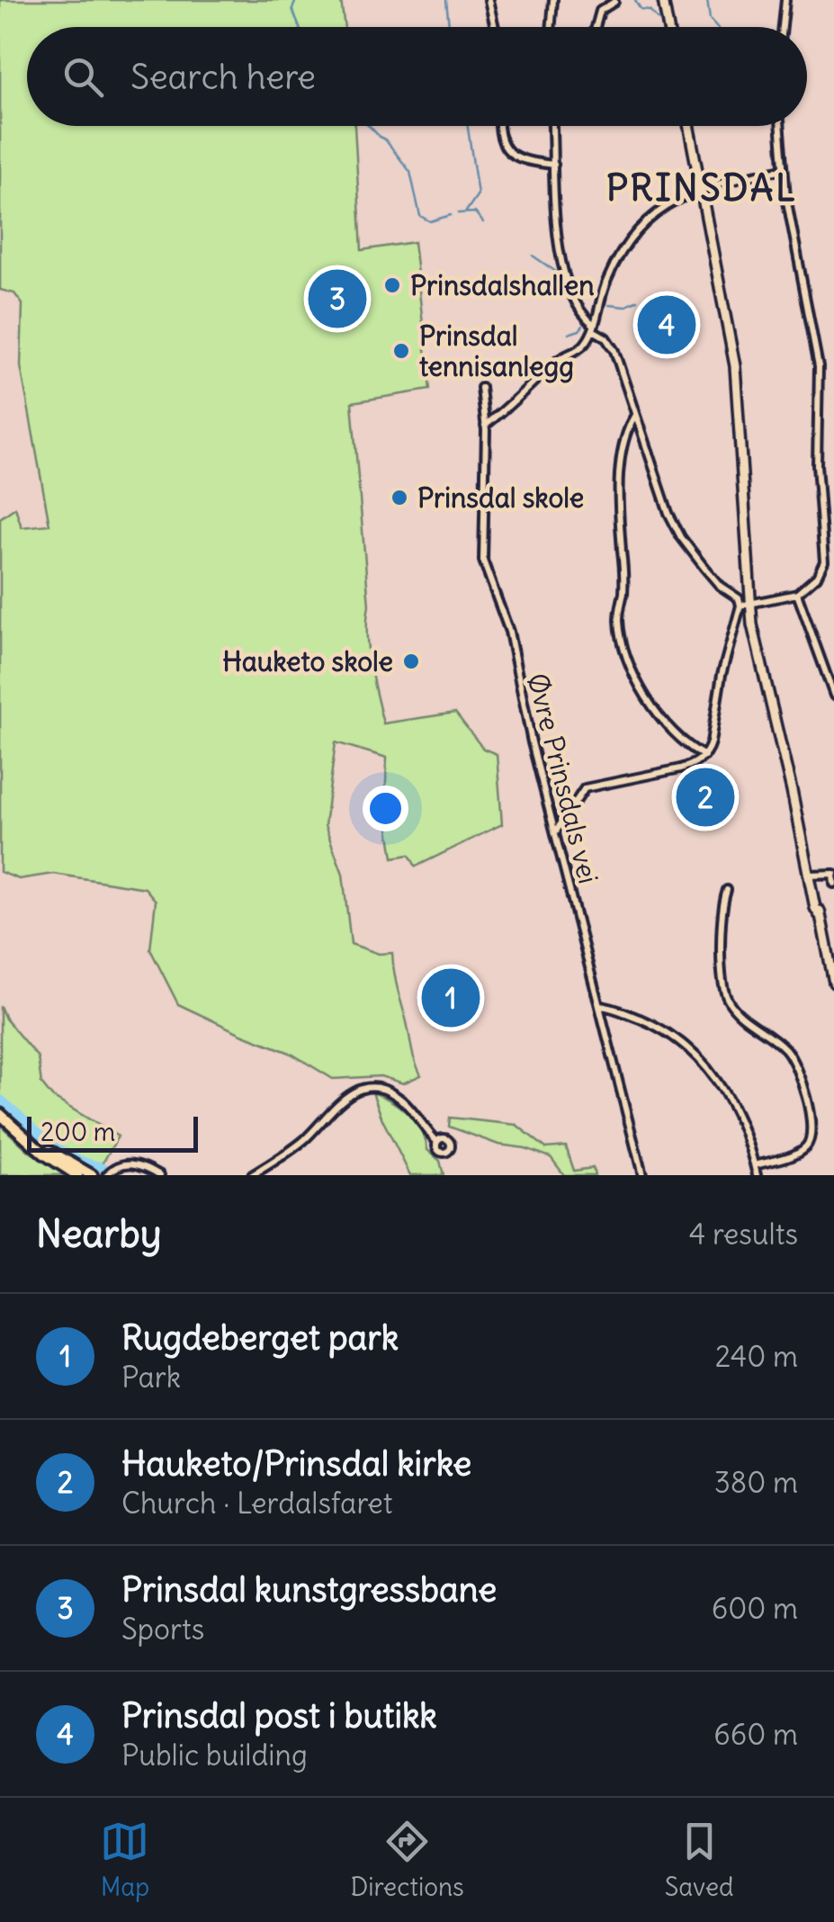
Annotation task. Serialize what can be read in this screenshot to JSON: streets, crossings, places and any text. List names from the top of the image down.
{
  "streets": {
    "street": ["Øvre Prinsdals vei"]
  },
  "districts": ["PRINSDAL"],
  "places": [
    "Prinsdalshallen",
    "Prinsdal tennisanlegg",
    "Prinsdal skole",
    "Hauketo skole"
  ],
  "scale_bar": "200 m",
  "page": {
    "search": "Search here",
    "pins": [
      "3",
      "4",
      "2",
      "1"
    ],
    "scale": "200 m",
    "heading": ["Nearby", "4 results"],
    "list": [
      {
        "mark": "1",
        "name": "Rugdeberget park",
        "note": "Park",
        "value": "240 m"
      },
      {
        "mark": "2",
        "name": "Hauketo/Prinsdal kirke",
        "note": "Church · Lerdalsfaret",
        "value": "380 m"
      },
      {
        "mark": "3",
        "name": "Prinsdal kunstgressbane",
        "note": "Sports",
        "value": "600 m"
      },
      {
        "mark": "4",
        "name": "Prinsdal post i butikk",
        "note": "Public building",
        "value": "660 m"
      }
    ],
    "nav": ["Map", "Directions", "Saved"]
  }
}
